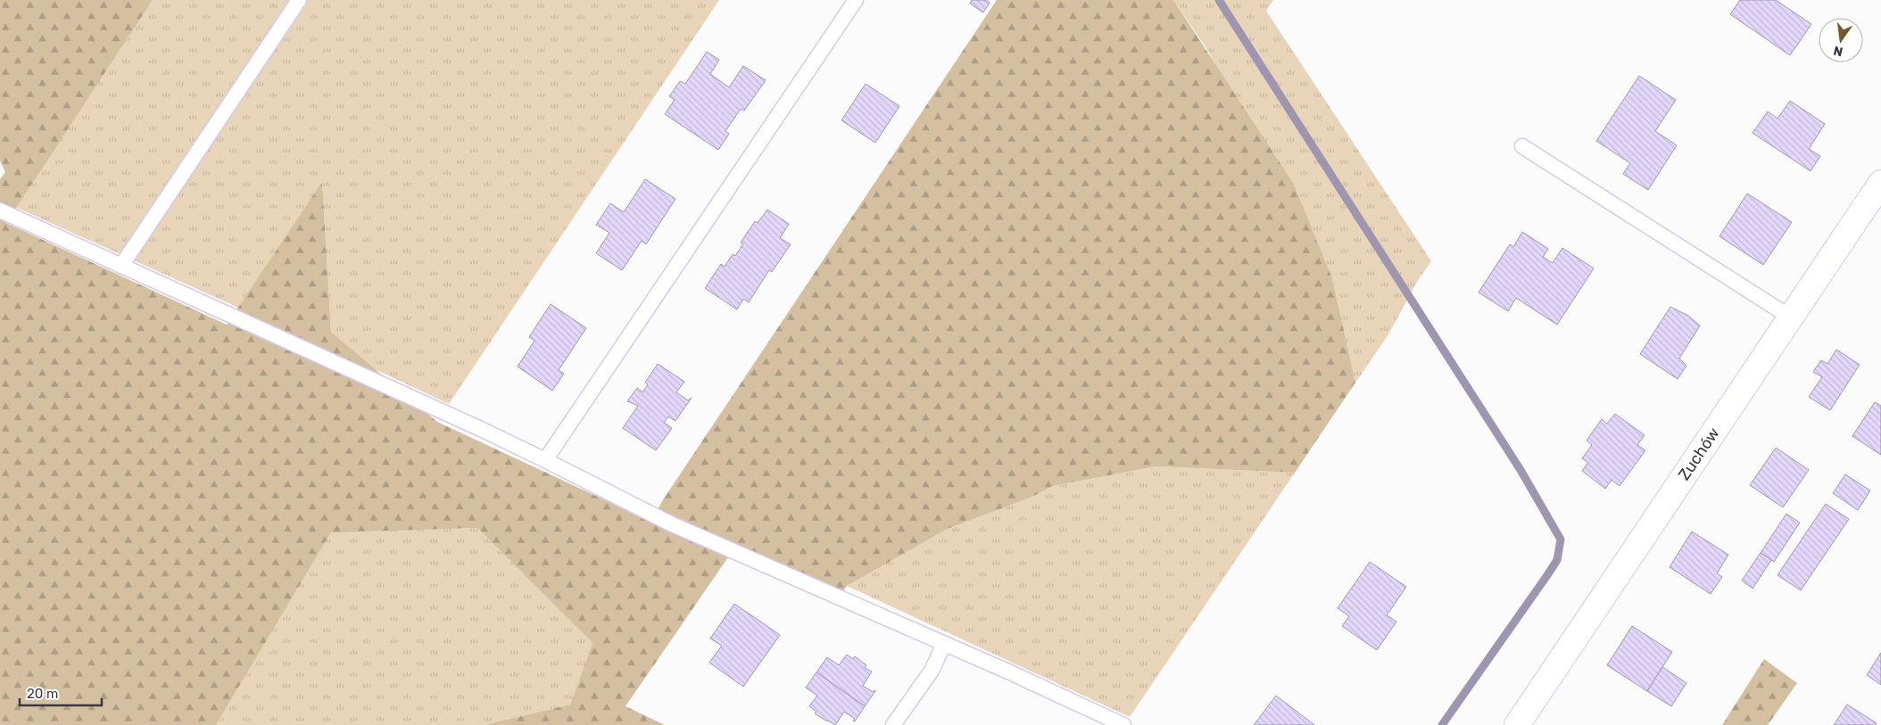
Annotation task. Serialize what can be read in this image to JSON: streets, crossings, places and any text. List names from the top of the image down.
{
  "streets": {
    "street": ["Zuchów"]
  },
  "scale_bar": "20 m",
  "north": "bottom"
}
